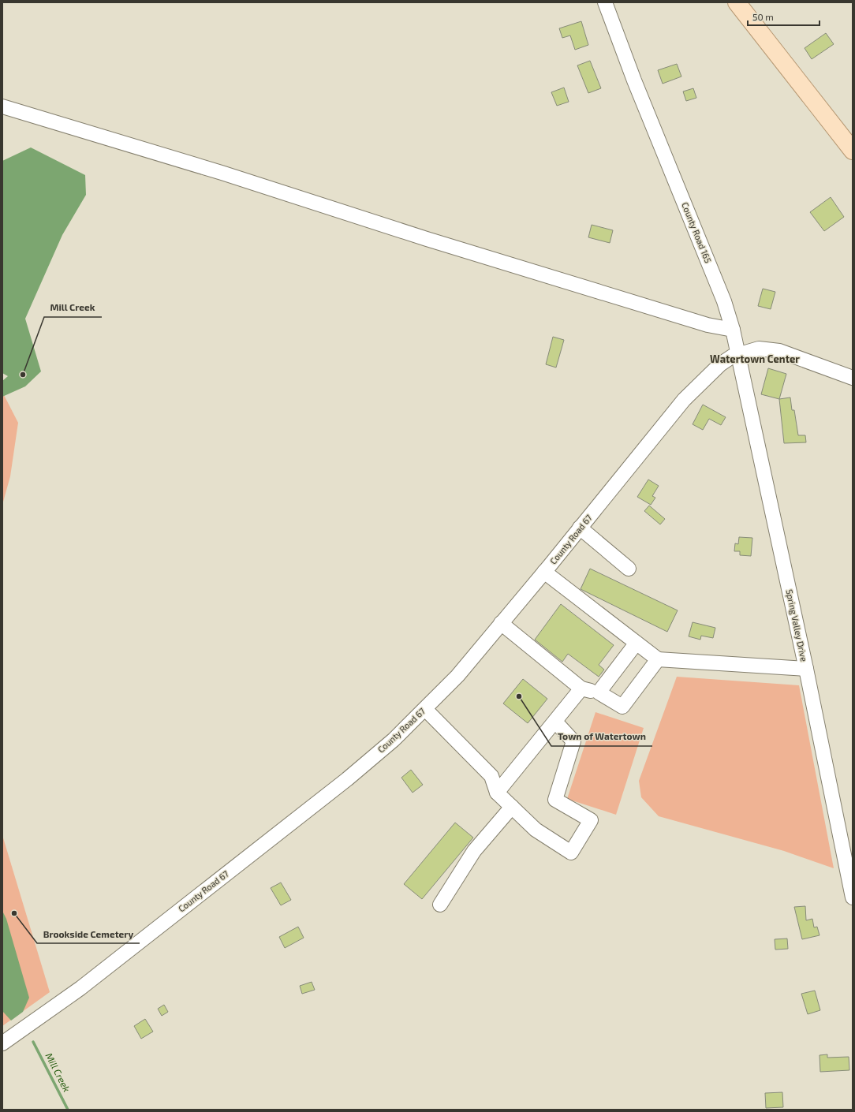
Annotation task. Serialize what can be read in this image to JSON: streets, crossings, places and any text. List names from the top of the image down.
{
  "streets": {
    "street": ["County Road 165", "County Road 67", "Spring Valley Drive"]
  },
  "crossings": [
    ["County Road 165", "County Road 67"],
    ["County Road 165", "Spring Valley Drive"],
    ["County Road 67", "Spring Valley Drive"]
  ],
  "districts": ["Watertown Center"],
  "water": ["Mill Creek"],
  "places": ["Mill Creek", "Town of Watertown", "Brookside Cemetery"],
  "scale_bar": "50 m"
}
